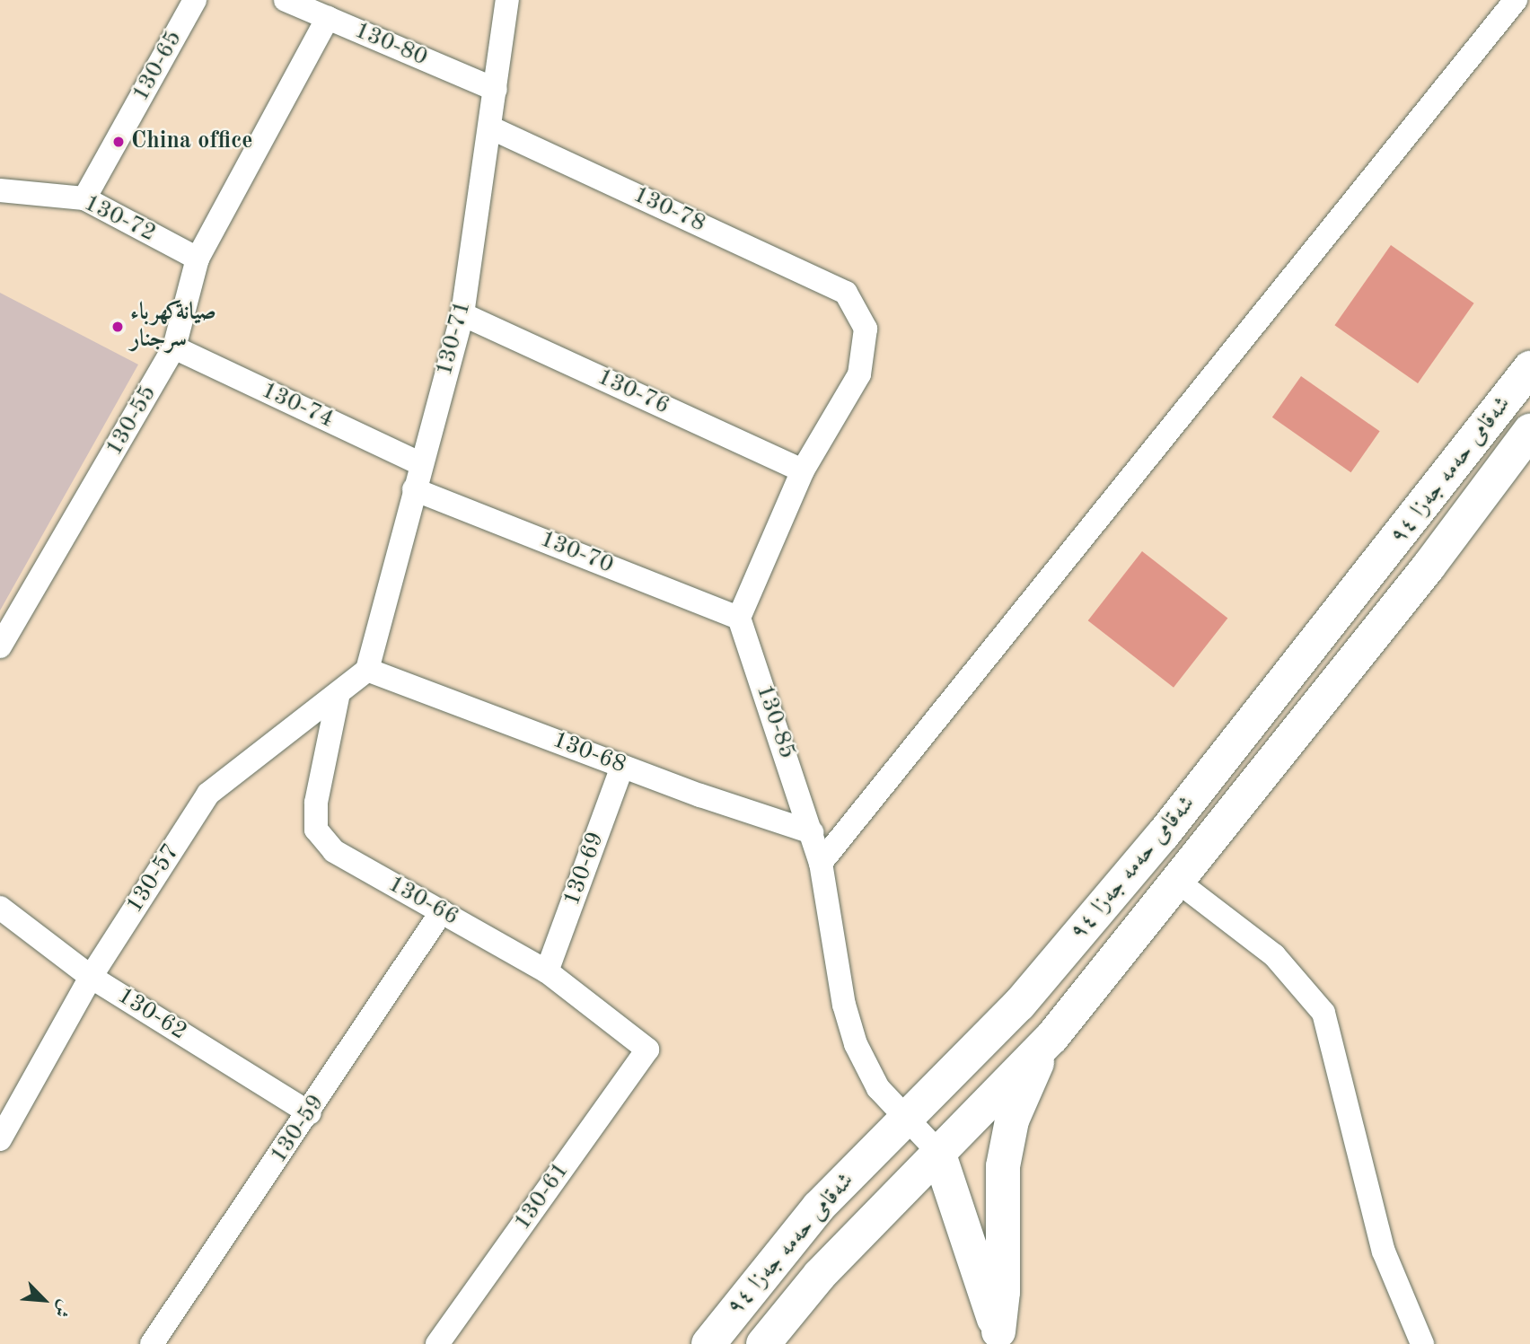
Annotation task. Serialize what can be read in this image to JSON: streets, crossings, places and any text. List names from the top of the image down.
{
  "streets": {
    "main road": ["شەقامی حەمە جەزا ٩٤"],
    "street": [
      "130-80",
      "130-65",
      "130-78",
      "130-72",
      "130-71",
      "130-76",
      "130-74",
      "130-55",
      "130-70",
      "130-85",
      "130-68",
      "130-69",
      "130-57",
      "130-66",
      "130-62",
      "130-59",
      "130-61"
    ]
  },
  "crossings": [
    ["130-80", "130-71"],
    ["130-80", "130-55"],
    ["130-65", "130-72"],
    ["130-78", "130-71"],
    ["130-78", "130-76"],
    ["130-72", "130-55"],
    ["130-71", "130-76"],
    ["130-71", "130-74"],
    ["130-71", "130-70"],
    ["130-71", "130-68"],
    ["130-71", "130-57"],
    ["130-74", "130-55"],
    ["شەقامی حەمە جەزا ٩٤", "130-85"],
    ["130-70", "130-85"],
    ["130-85", "130-68"],
    ["130-68", "130-69"],
    ["130-68", "130-57"],
    ["130-69", "130-66"],
    ["130-57", "130-66"],
    ["130-57", "130-62"],
    ["130-66", "130-59"],
    ["130-66", "130-61"],
    ["130-62", "130-59"]
  ],
  "places": ["China office", "صيانةكهرباء سرجنار"],
  "north": "bottom right"
}
